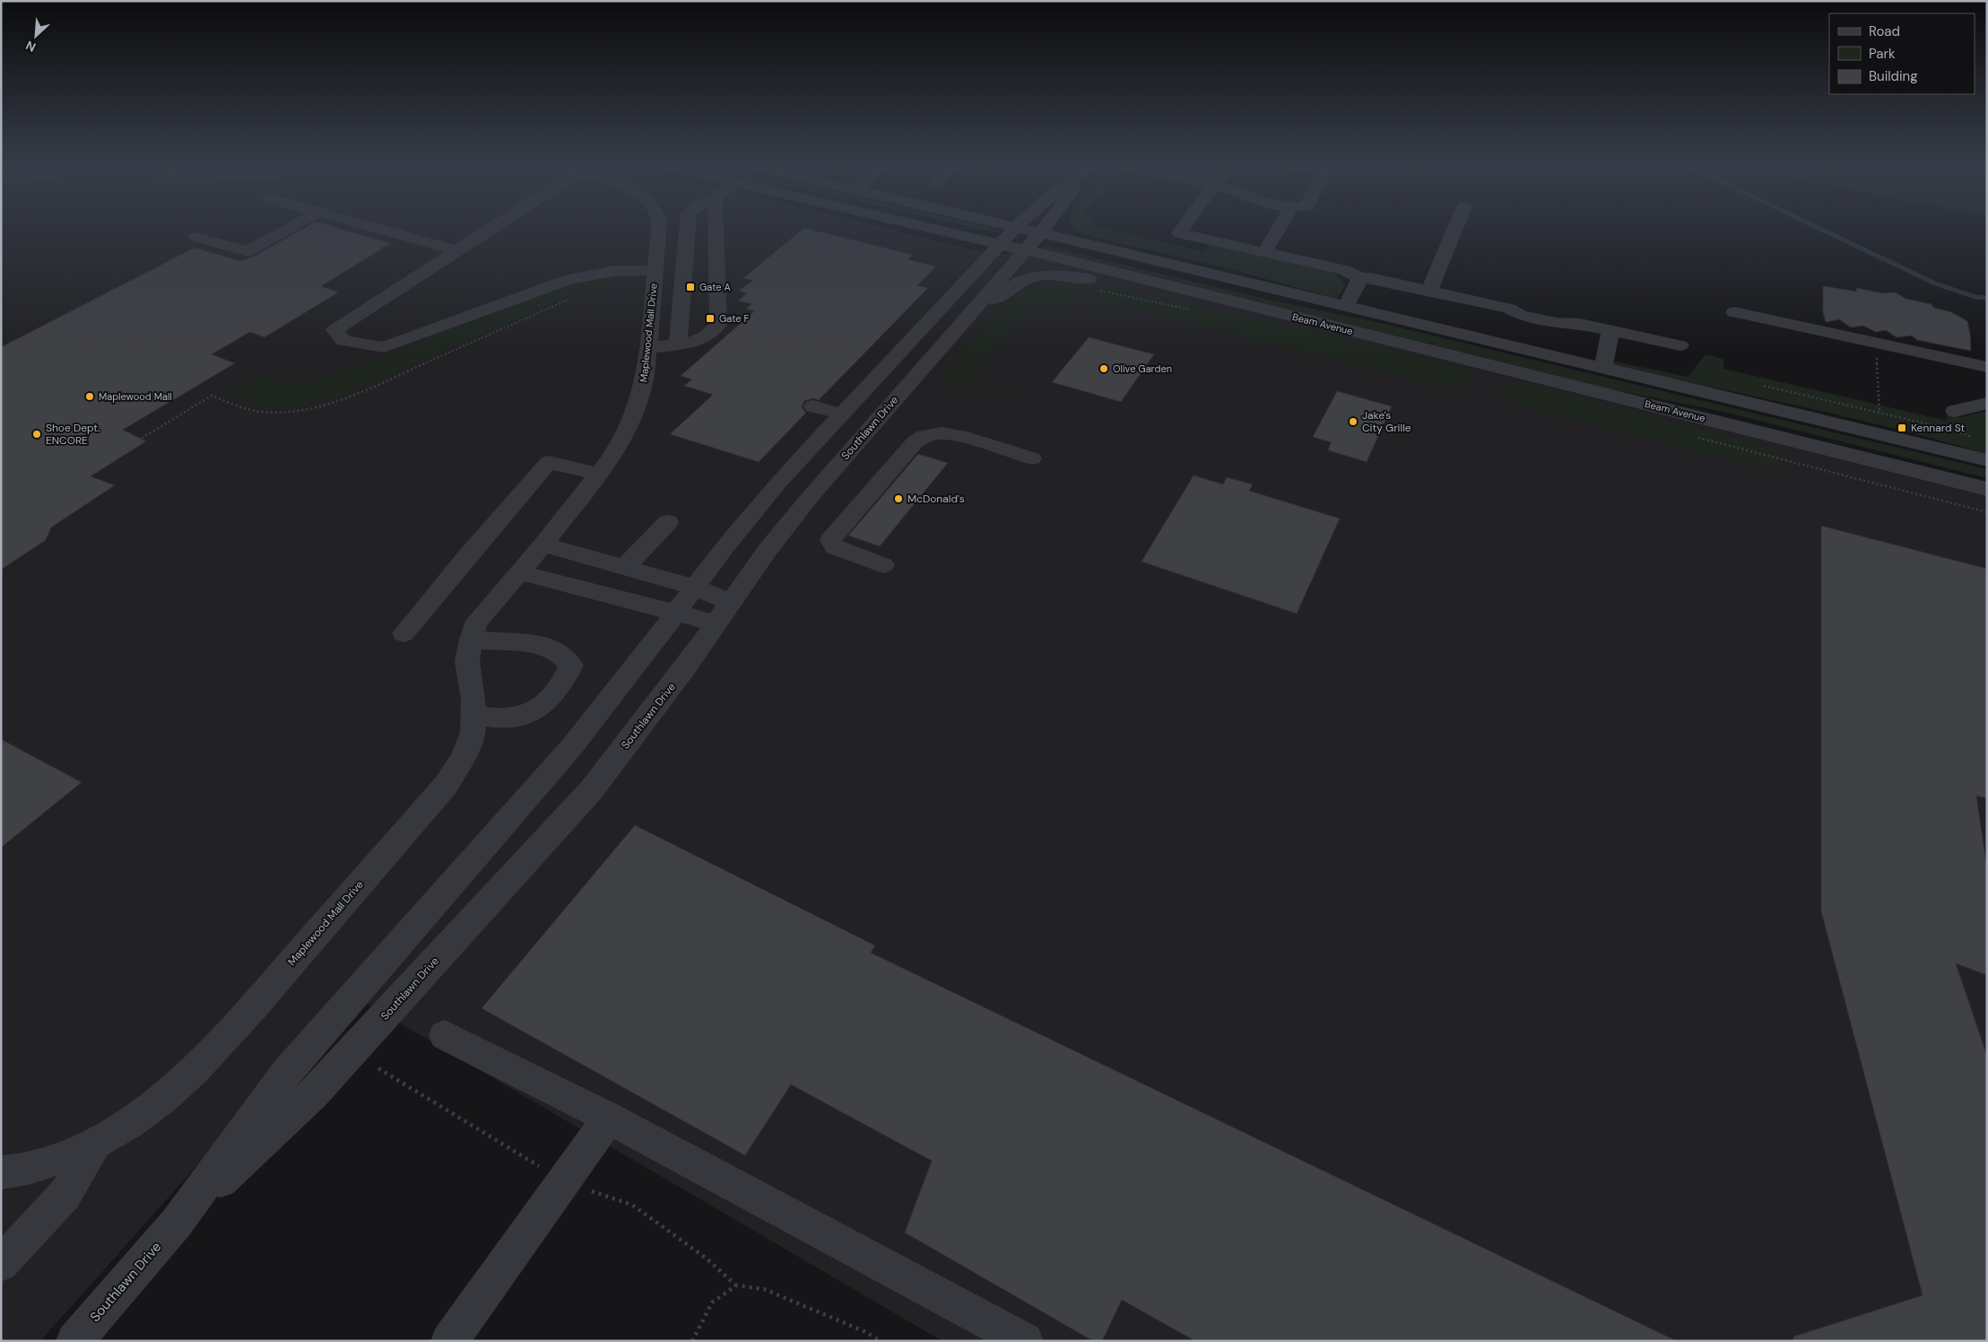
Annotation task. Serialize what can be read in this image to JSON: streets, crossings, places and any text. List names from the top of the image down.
{
  "streets": {
    "street": ["Beam Avenue", "Maplewood Mall Drive", "Southlawn Drive"]
  },
  "crossings": [
    ["Beam Avenue", "Southlawn Drive"]
  ],
  "places": {
    "transit": ["Gate A", "Gate F", "Kennard St"],
    "other": [
      "Olive Garden",
      "Maplewood Mall",
      "Jake's City Grille",
      "Shoe Dept. ENCORE",
      "McDonald's"
    ]
  },
  "legend": ["Road", "Park", "Building"],
  "north": "bottom left"
}
